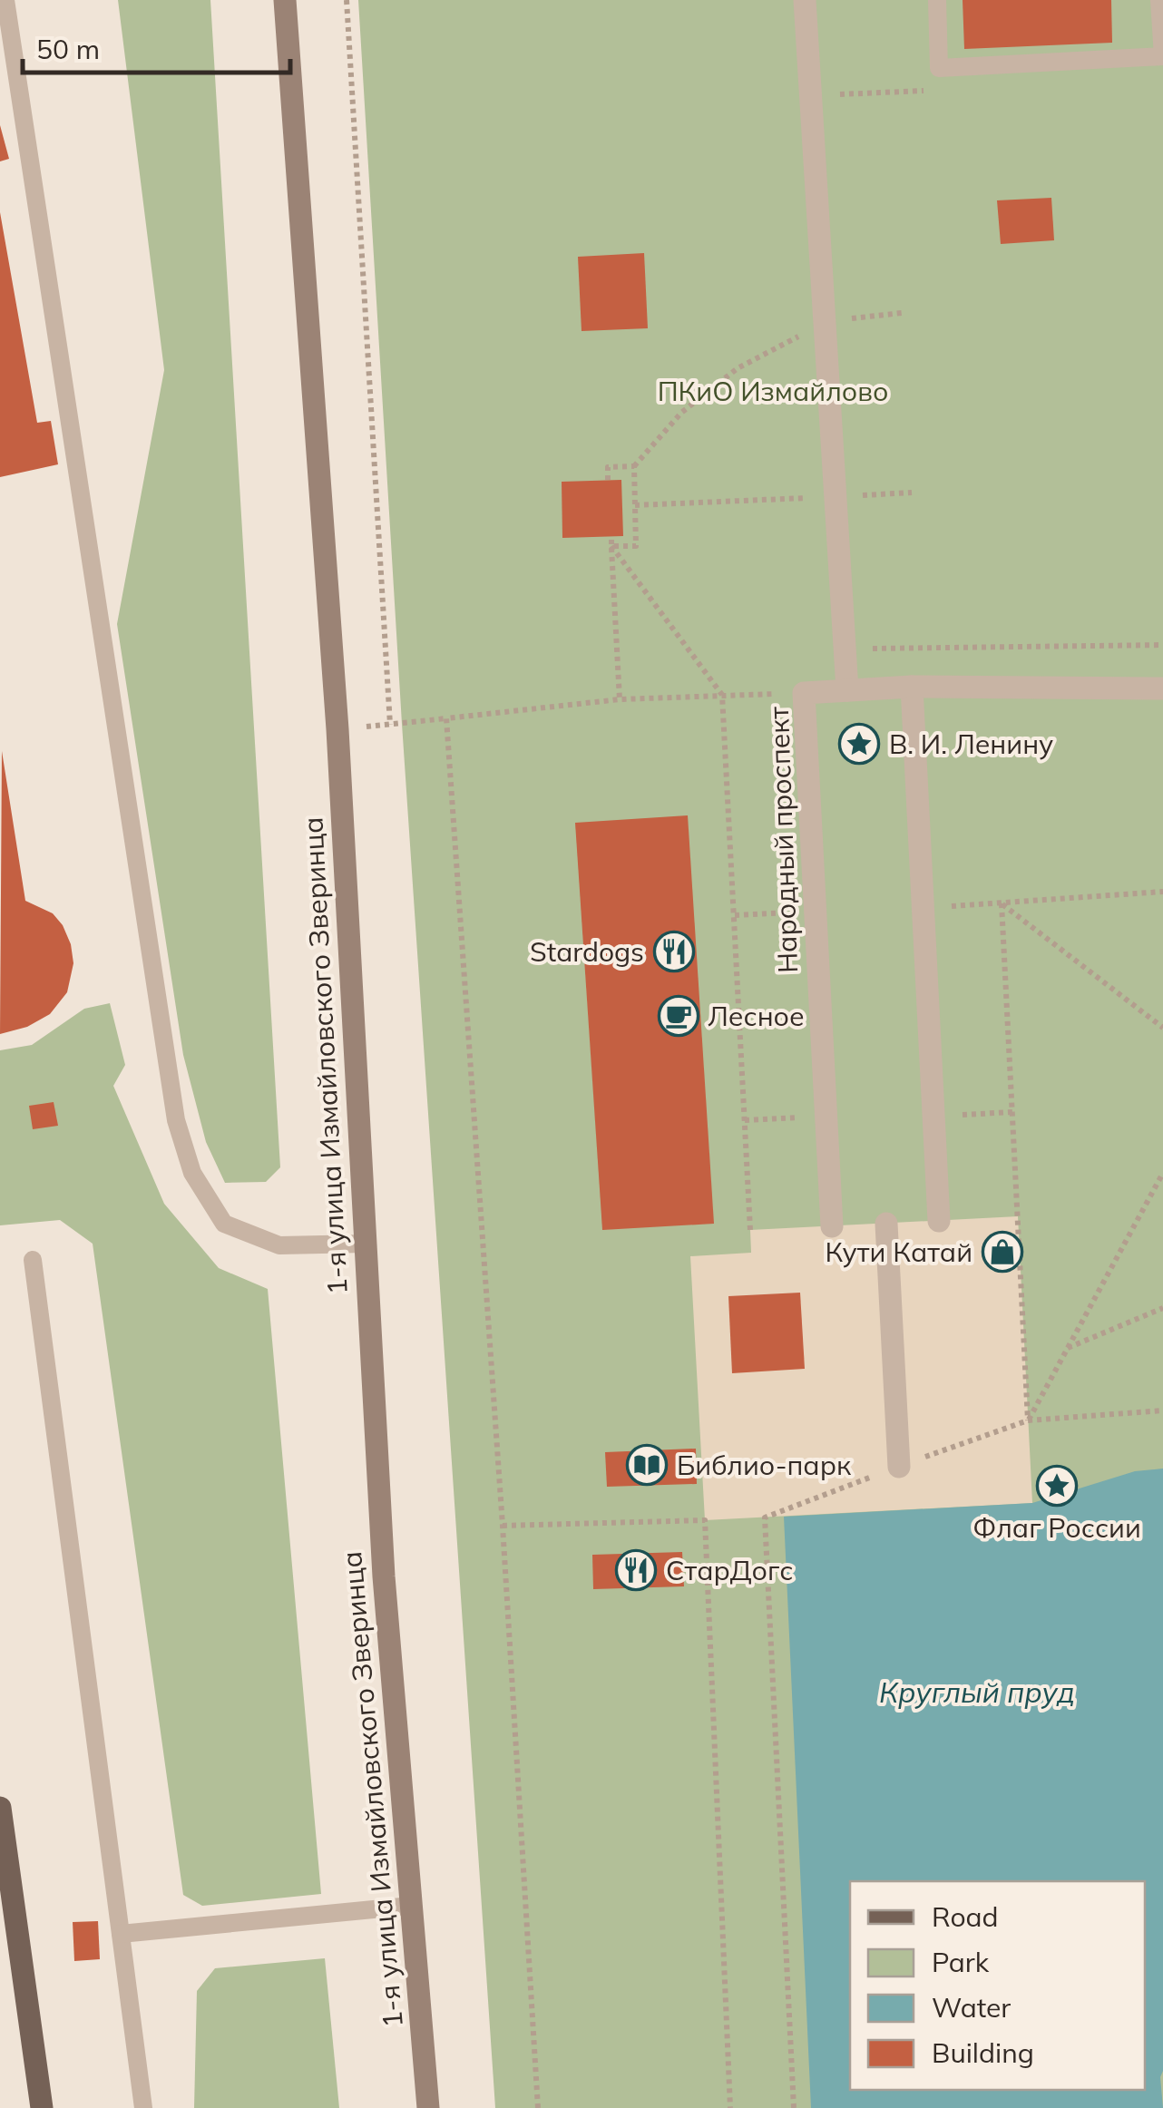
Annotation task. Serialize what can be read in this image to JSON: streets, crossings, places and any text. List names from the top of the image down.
{
  "streets": {
    "street": ["Народный проспект", "1-я улица Измайловского Зверинца"]
  },
  "water": ["Круглый пруд"],
  "parks": ["ПКиО Измайлово"],
  "places": {
    "place": ["В. И. Ленину", "Флаг России"],
    "restaurant": ["Stardogs", "СтарДогс"],
    "cafe": ["Лесное"],
    "shop": ["Кути Катай"],
    "library": ["Библио-парк"]
  },
  "legend": [
    "Road",
    "Park",
    "Water",
    "Building"
  ],
  "scale_bar": "50 m"
}
